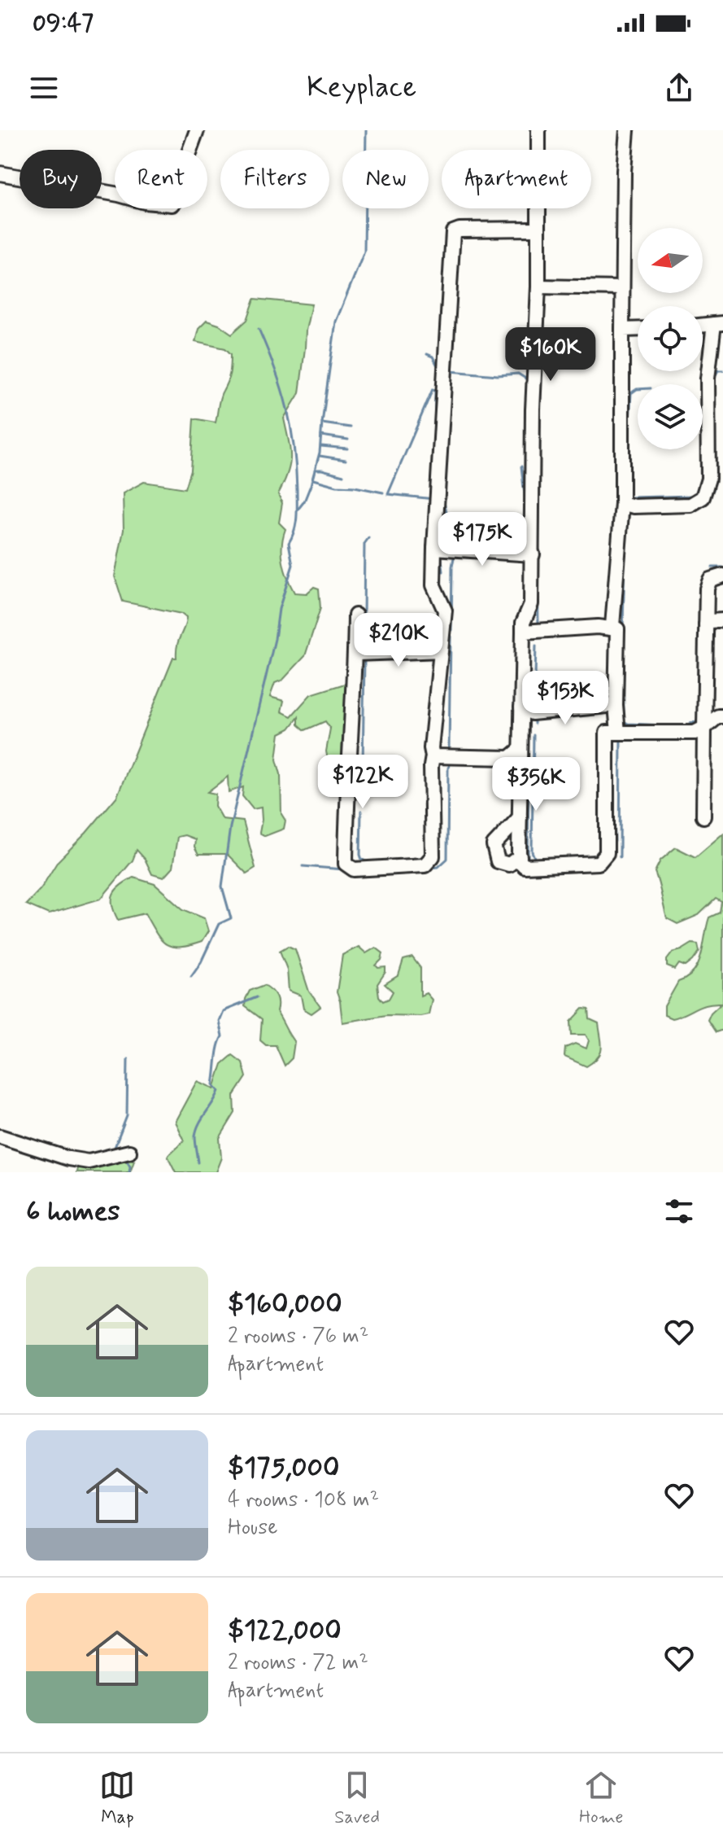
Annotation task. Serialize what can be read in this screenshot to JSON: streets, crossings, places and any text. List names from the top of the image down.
{
  "north": "left",
  "page": {
    "status": "09:47",
    "header": "Keyplace",
    "chip": [
      "Buy",
      "Rent",
      "Filters",
      "New",
      "Apartment"
    ],
    "price": [
      "$160K",
      "$175K",
      "$210K",
      "$153K",
      "$122K",
      "$356K"
    ],
    "heading": "6 homes",
    "list": [
      {
        "name": "$160,000",
        "note": "2 rooms · 76 m² · Apartment"
      },
      {
        "name": "$175,000",
        "note": "4 rooms · 108 m² · House"
      },
      {
        "name": "$122,000",
        "note": "2 rooms · 72 m² · Apartment"
      }
    ],
    "tabs": ["Map", "Saved", "Home"]
  }
}
